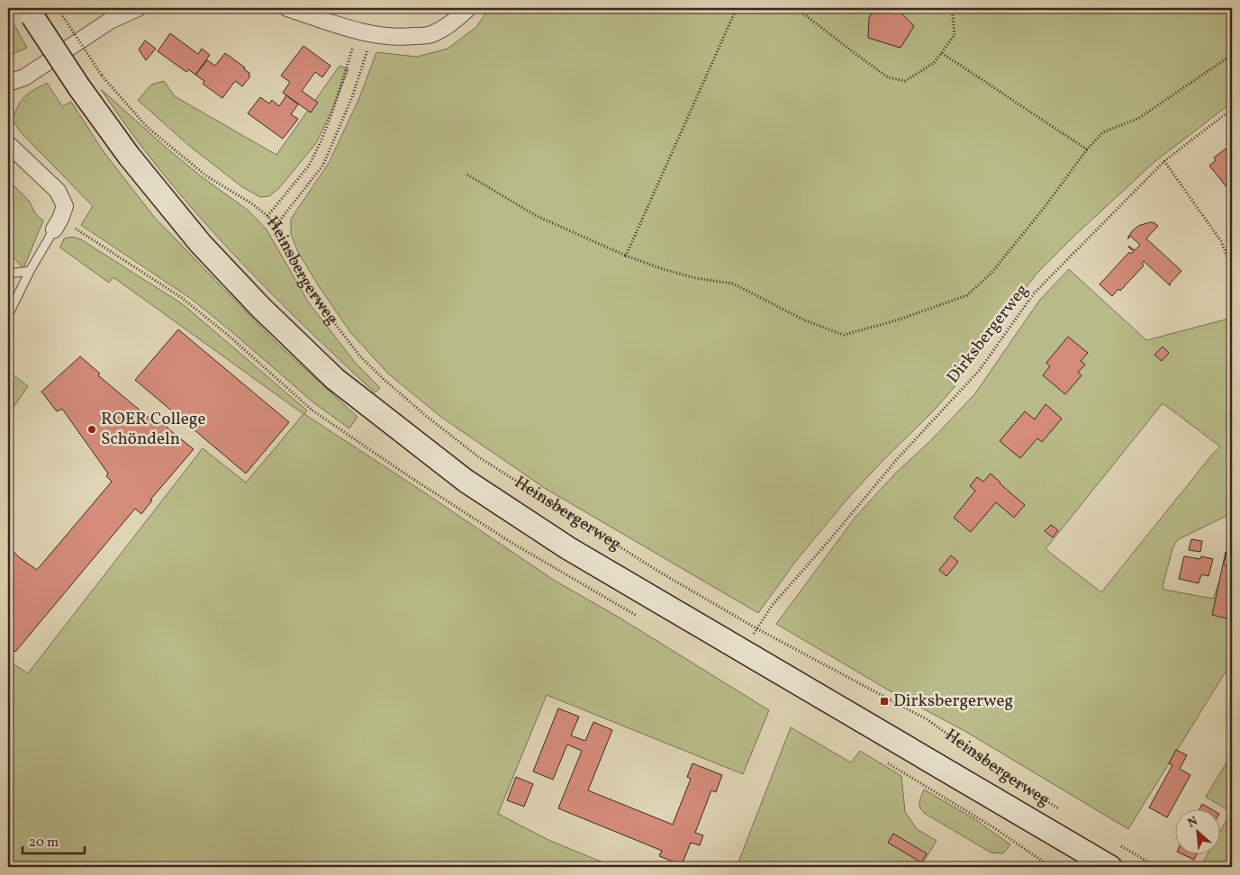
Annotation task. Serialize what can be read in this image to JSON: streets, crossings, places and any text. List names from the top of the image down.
{
  "streets": {
    "main road": ["Heinsbergerweg"],
    "path": ["Dirksbergerweg"]
  },
  "crossings": [
    ["Heinsbergerweg", "Dirksbergerweg"]
  ],
  "places": {
    "other": ["ROER College Schöndeln"],
    "transit": ["Dirksbergerweg"]
  },
  "scale_bar": "20 m",
  "north": "top left"
}
